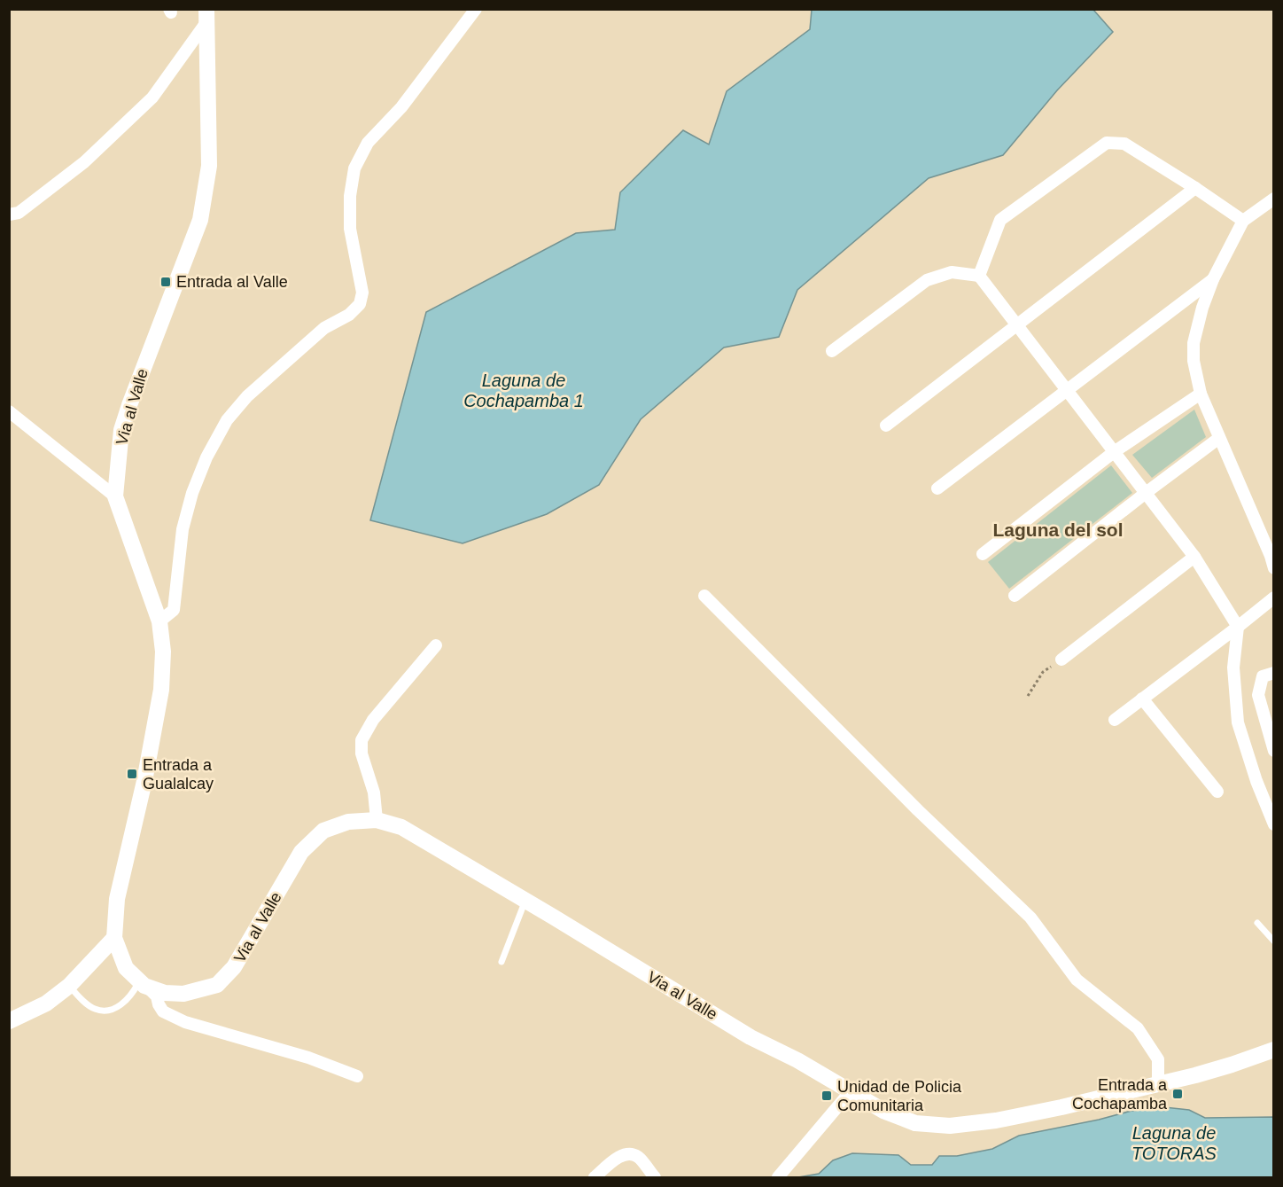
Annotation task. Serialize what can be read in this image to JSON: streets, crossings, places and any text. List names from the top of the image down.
{
  "streets": {
    "main road": ["Via al Valle"]
  },
  "districts": ["Laguna del sol"],
  "water": ["Laguna de Cochapamba 1", "Laguna de TOTORAS"],
  "places": {
    "transit": [
      "Entrada al Valle",
      "Entrada a Gualalcay",
      "Entrada a Cochapamba",
      "Unidad de Policia Comunitaria"
    ]
  }
}
